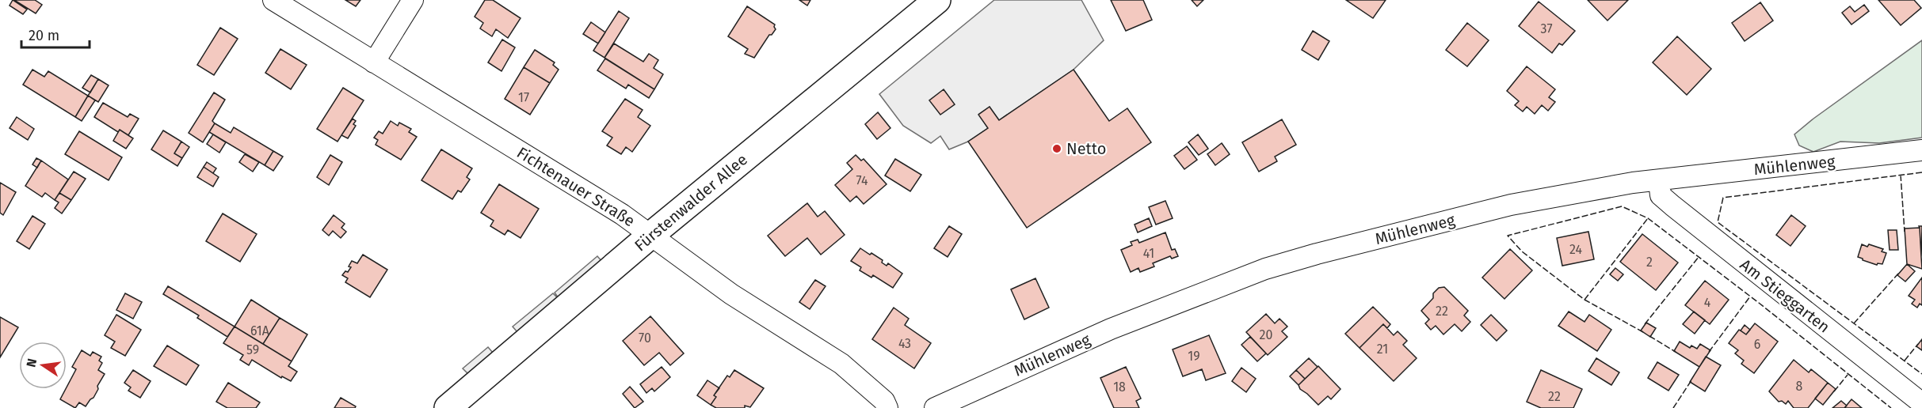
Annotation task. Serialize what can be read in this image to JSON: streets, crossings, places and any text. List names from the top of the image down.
{
  "streets": {
    "main road": ["Fürstenwalder Allee"],
    "street": ["Mühlenweg", "Fichtenauer Straße", "Am Stieggarten"]
  },
  "crossings": [
    ["Mühlenweg", "Am Stieggarten"],
    ["Fichtenauer Straße", "Fürstenwalder Allee"]
  ],
  "places": ["Netto"],
  "house_numbers": [
    "37",
    "17",
    "74",
    "24",
    "41",
    "2",
    "4",
    "22",
    "61A",
    "20",
    "70",
    "43",
    "6",
    "21",
    "59",
    "19",
    "8",
    "18",
    "22"
  ],
  "scale_bar": "20 m",
  "north": "left"
}
